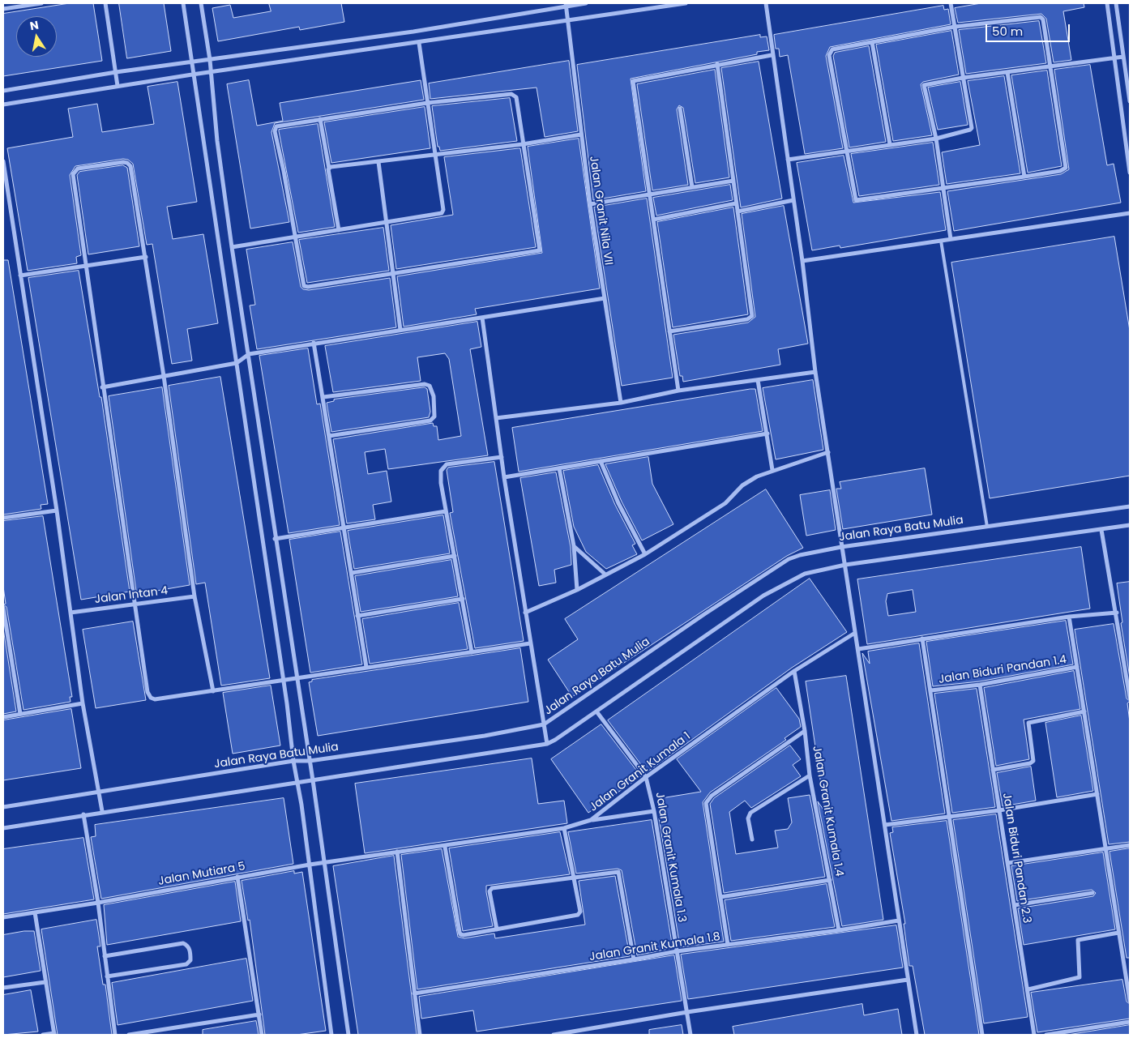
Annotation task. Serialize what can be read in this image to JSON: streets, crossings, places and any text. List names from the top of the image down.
{
  "streets": {
    "street": [
      "Jalan Granit Nila VII",
      "Jalan Raya Batu Mulia",
      "Jalan Intan 4",
      "Jalan Biduri Pandan 1.4",
      "Jalan Granit Kumala 1",
      "Jalan Granit Kumala 1.4",
      "Jalan Granit Kumala 1.3",
      "Jalan Biduri Pandan 2.3",
      "Jalan Mutiara 5",
      "Jalan Granit Kumala 1.8"
    ]
  },
  "crossings": [
    ["Jalan Biduri Pandan 1.4", "Jalan Biduri Pandan 2.3"],
    ["Jalan Granit Kumala 1", "Jalan Granit Kumala 1.4"],
    ["Jalan Granit Kumala 1", "Jalan Granit Kumala 1.3"],
    ["Jalan Granit Kumala 1", "Jalan Mutiara 5"],
    ["Jalan Granit Kumala 1.4", "Jalan Granit Kumala 1.8"],
    ["Jalan Granit Kumala 1.3", "Jalan Granit Kumala 1.8"]
  ],
  "scale_bar": "50 m",
  "north": "top"
}
